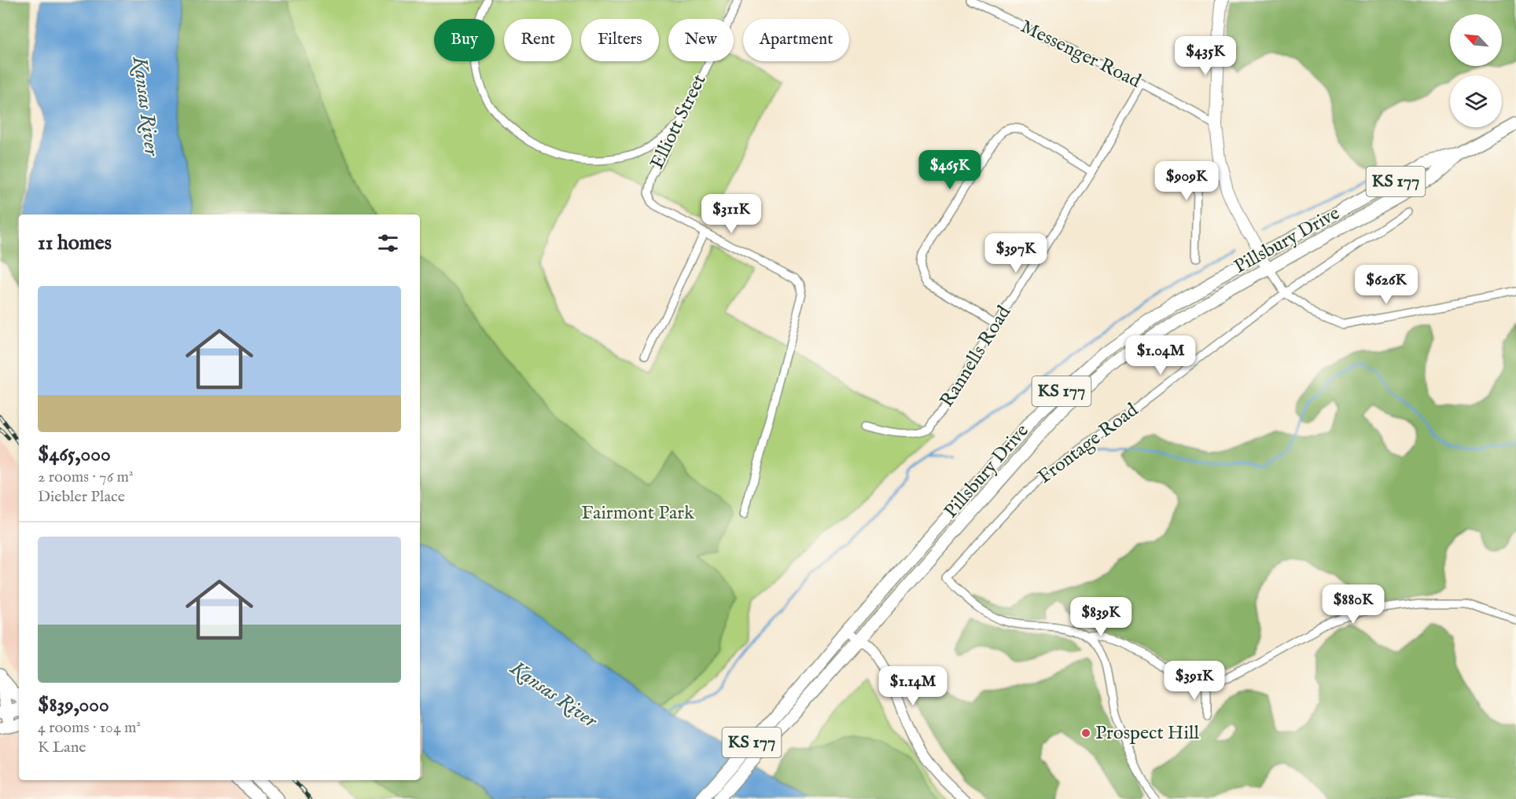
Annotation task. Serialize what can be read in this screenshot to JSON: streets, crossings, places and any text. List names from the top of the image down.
{
  "streets": {
    "highway": ["KS 177", "Pillsbury Drive"],
    "street": [
      "Messenger Road",
      "Elliott Street",
      "Rannells Road",
      "Frontage Road"
    ]
  },
  "crossings": [
    ["Messenger Road", "Rannells Road"]
  ],
  "water": ["Kansas River"],
  "parks": ["Fairmont Park"],
  "places": ["Prospect Hill"],
  "north": "top left",
  "page": {
    "chip": [
      "Buy",
      "Rent",
      "Filters",
      "New",
      "Apartment"
    ],
    "price": [
      "$435K",
      "$465K",
      "$909K",
      "$311K",
      "$397K",
      "$626K",
      "$1.04M",
      "$880K",
      "$839K",
      "$391K",
      "$1.14M"
    ],
    "heading": "11 homes",
    "list": [
      {
        "name": "$465,000",
        "note": "2 rooms · 76 m² · Diebler Place"
      },
      {
        "name": "$839,000",
        "note": "4 rooms · 104 m² · K Lane"
      }
    ]
  }
}
